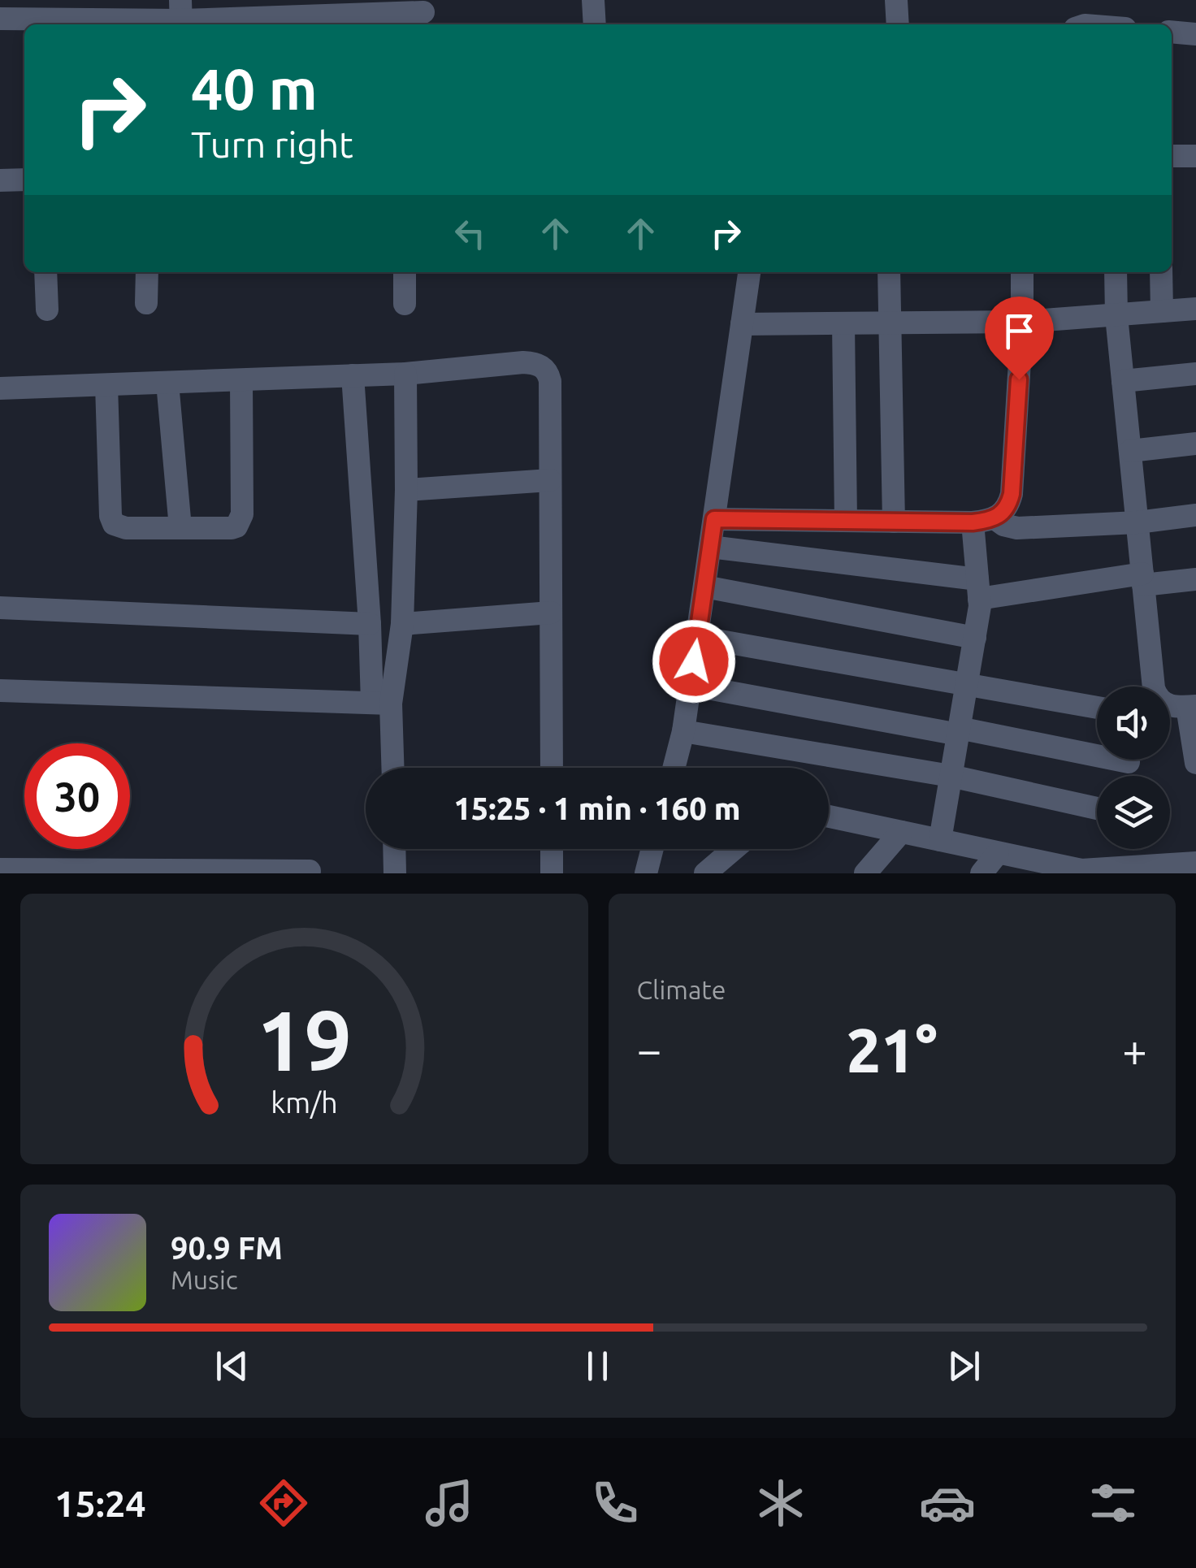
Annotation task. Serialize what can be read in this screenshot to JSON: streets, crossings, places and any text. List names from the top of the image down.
{
  "page": {
    "turn": ["40 m", "Turn right"],
    "limit": "30",
    "trip": "15:25 · 1 min · 160 m",
    "tile": "Climate",
    "heat": ["−", "21°", "+"],
    "song": ["90.9 FM", "Music"],
    "tabs": "15:24",
    "gauge": ["19", "km/h"]
  }
}
